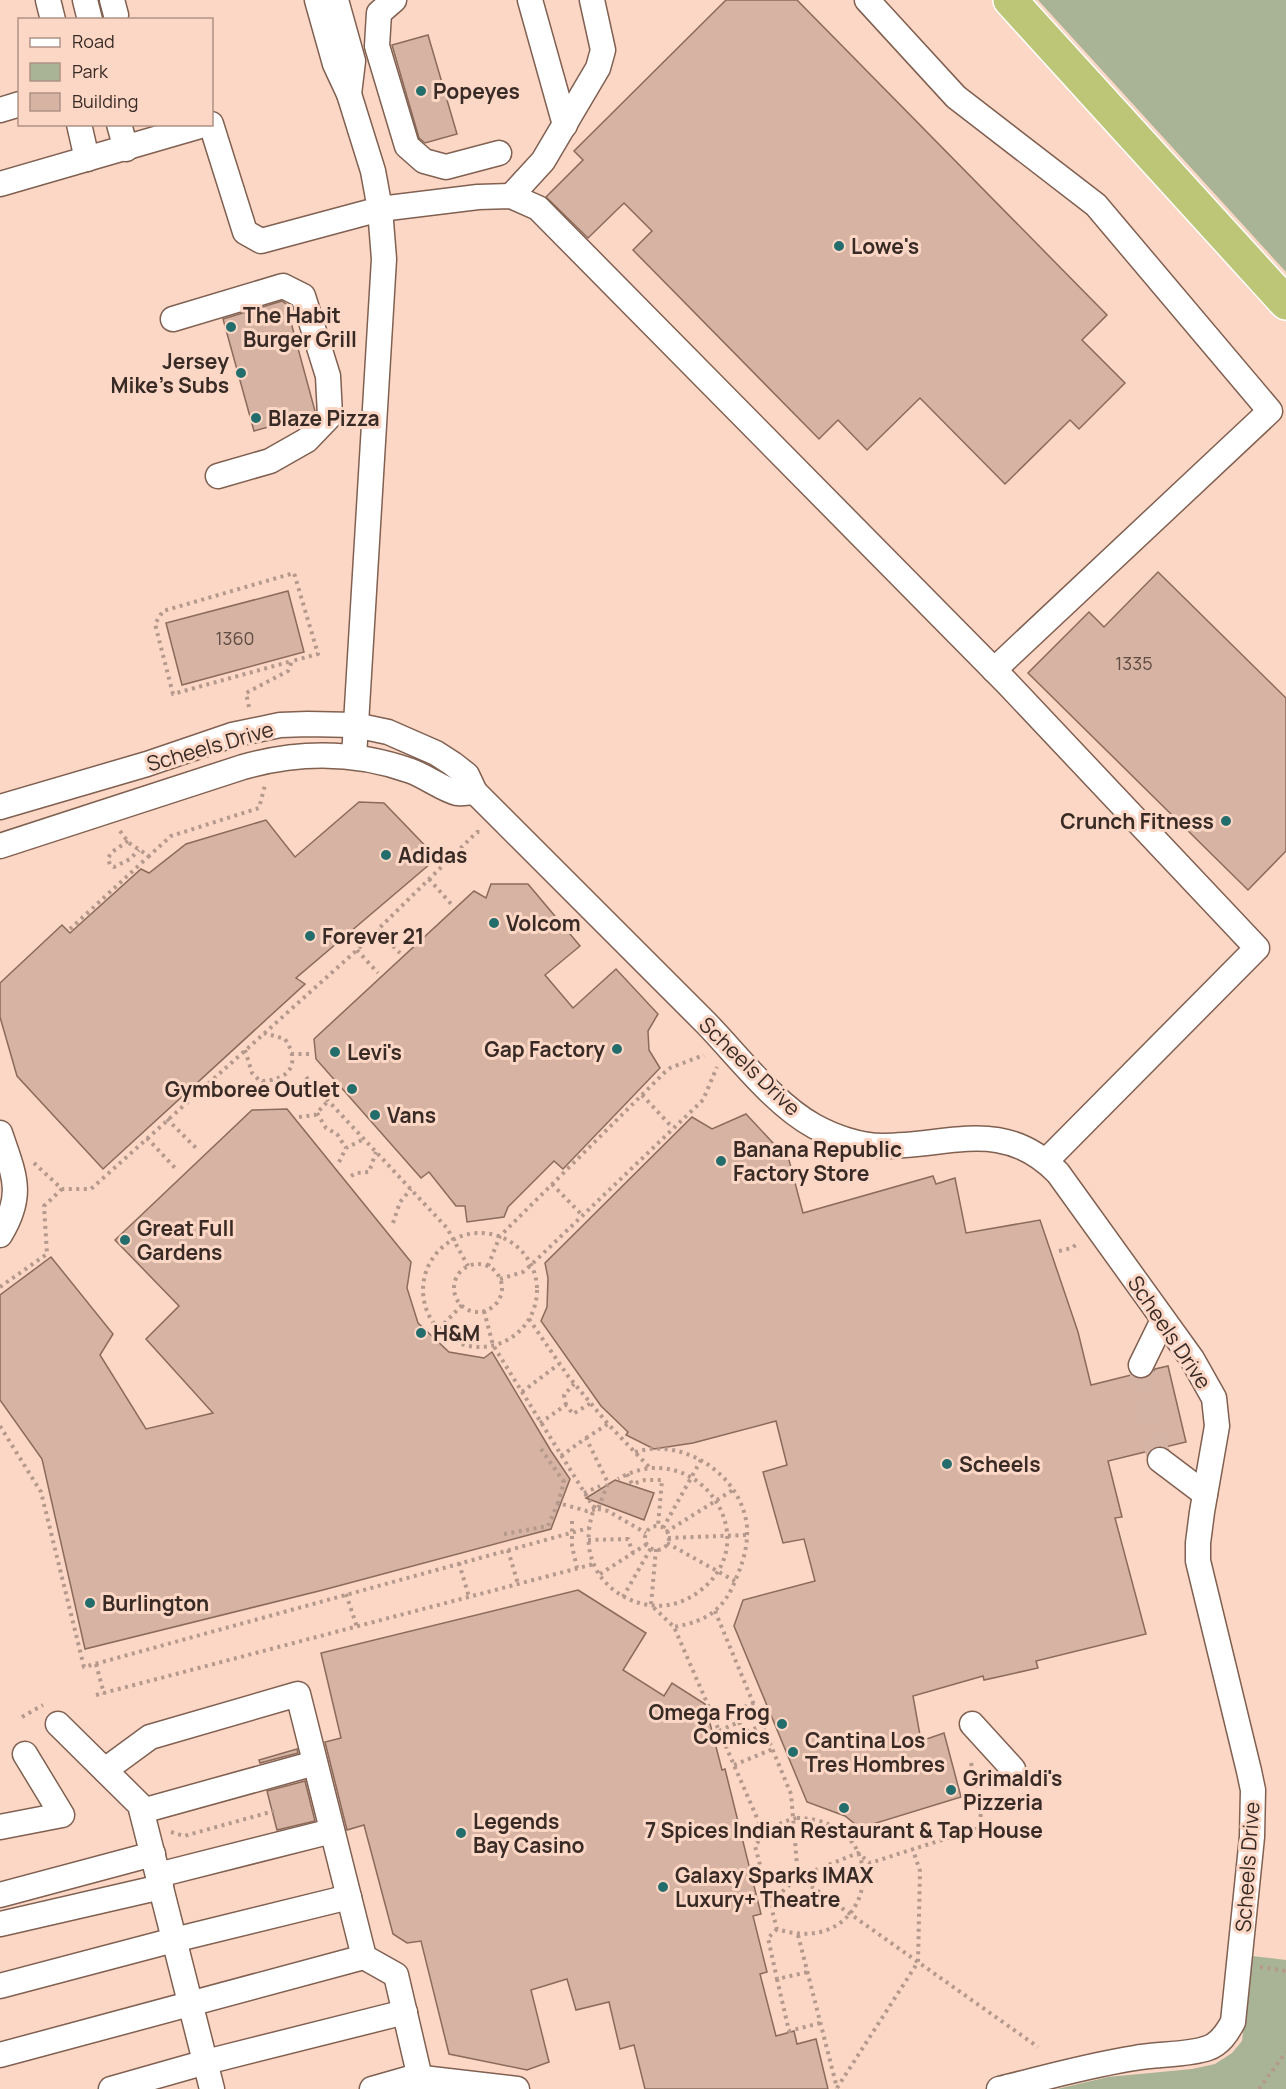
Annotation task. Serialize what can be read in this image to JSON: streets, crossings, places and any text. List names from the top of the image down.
{
  "streets": {
    "street": ["Scheels Drive"]
  },
  "places": [
    "Popeyes",
    "Lowe's",
    "The Habit Burger Grill",
    "Jersey Mike's Subs",
    "Blaze Pizza",
    "Crunch Fitness",
    "Adidas",
    "Volcom",
    "Forever 21",
    "Gap Factory",
    "Levi's",
    "Gymboree Outlet",
    "Vans",
    "Banana Republic Factory Store",
    "Great Full Gardens",
    "H&M",
    "Scheels",
    "Burlington",
    "Omega Frog Comics",
    "Cantina Los Tres Hombres",
    "Grimaldi's Pizzeria",
    "7 Spices Indian Restaurant & Tap House",
    "Legends Bay Casino",
    "Galaxy Sparks IMAX Luxury+ Theatre"
  ],
  "house_numbers": ["1360", "1335"],
  "legend": ["Road", "Park", "Building"]
}
